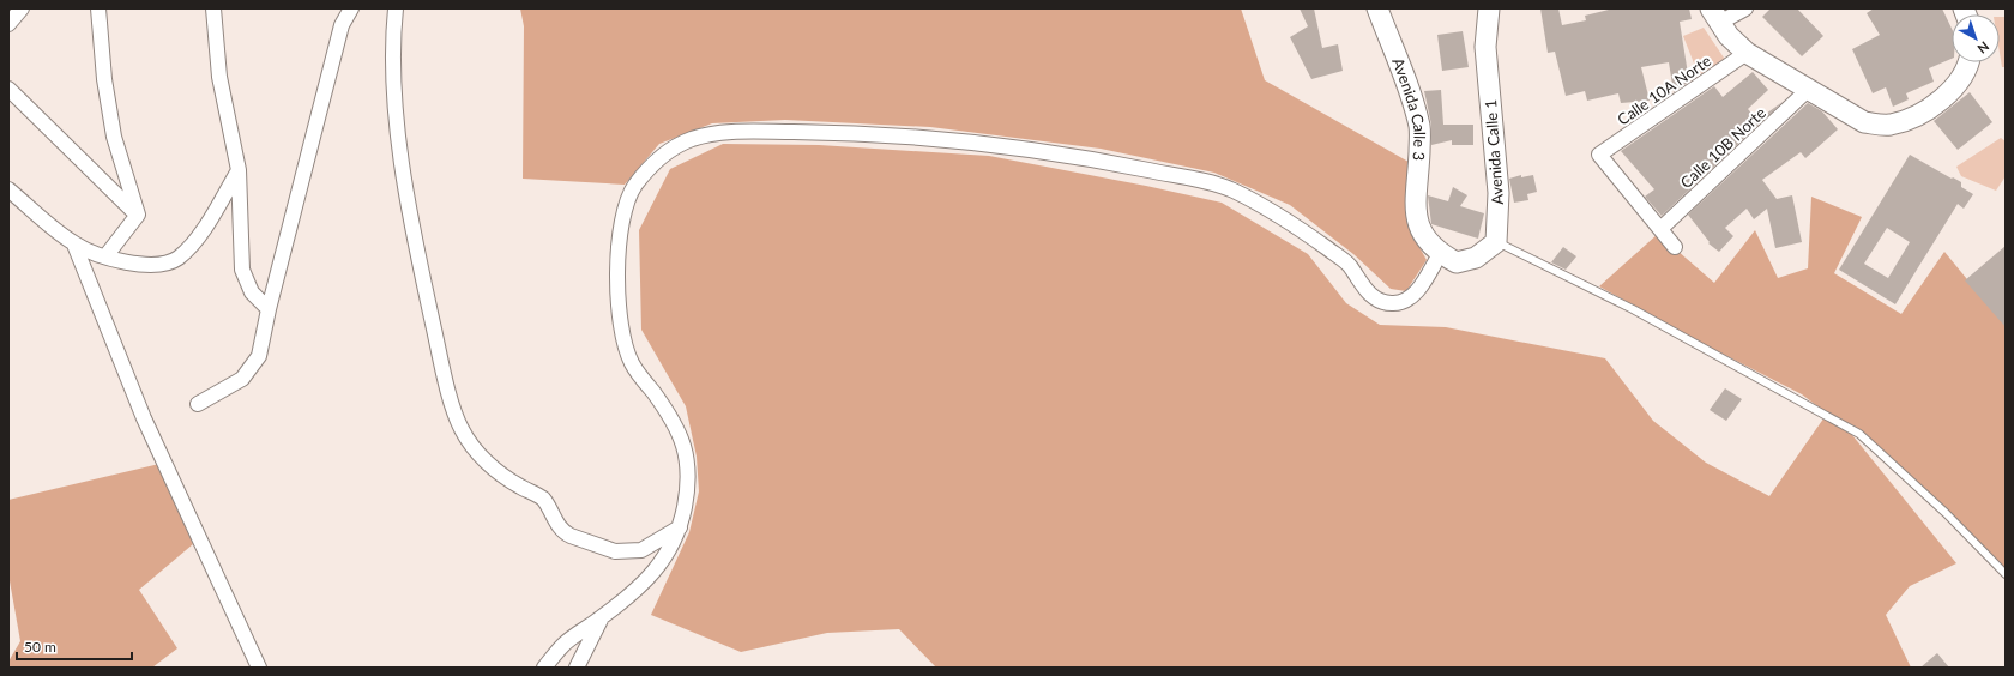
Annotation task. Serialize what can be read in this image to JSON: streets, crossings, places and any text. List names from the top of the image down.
{
  "streets": {
    "street": [
      "Calle 10A Norte",
      "Avenida Calle 3",
      "Calle 10B Norte",
      "Avenida Calle 1"
    ]
  },
  "crossings": [
    ["Calle 10A Norte", "Calle 10B Norte"]
  ],
  "scale_bar": "50 m",
  "north": "bottom right"
}
